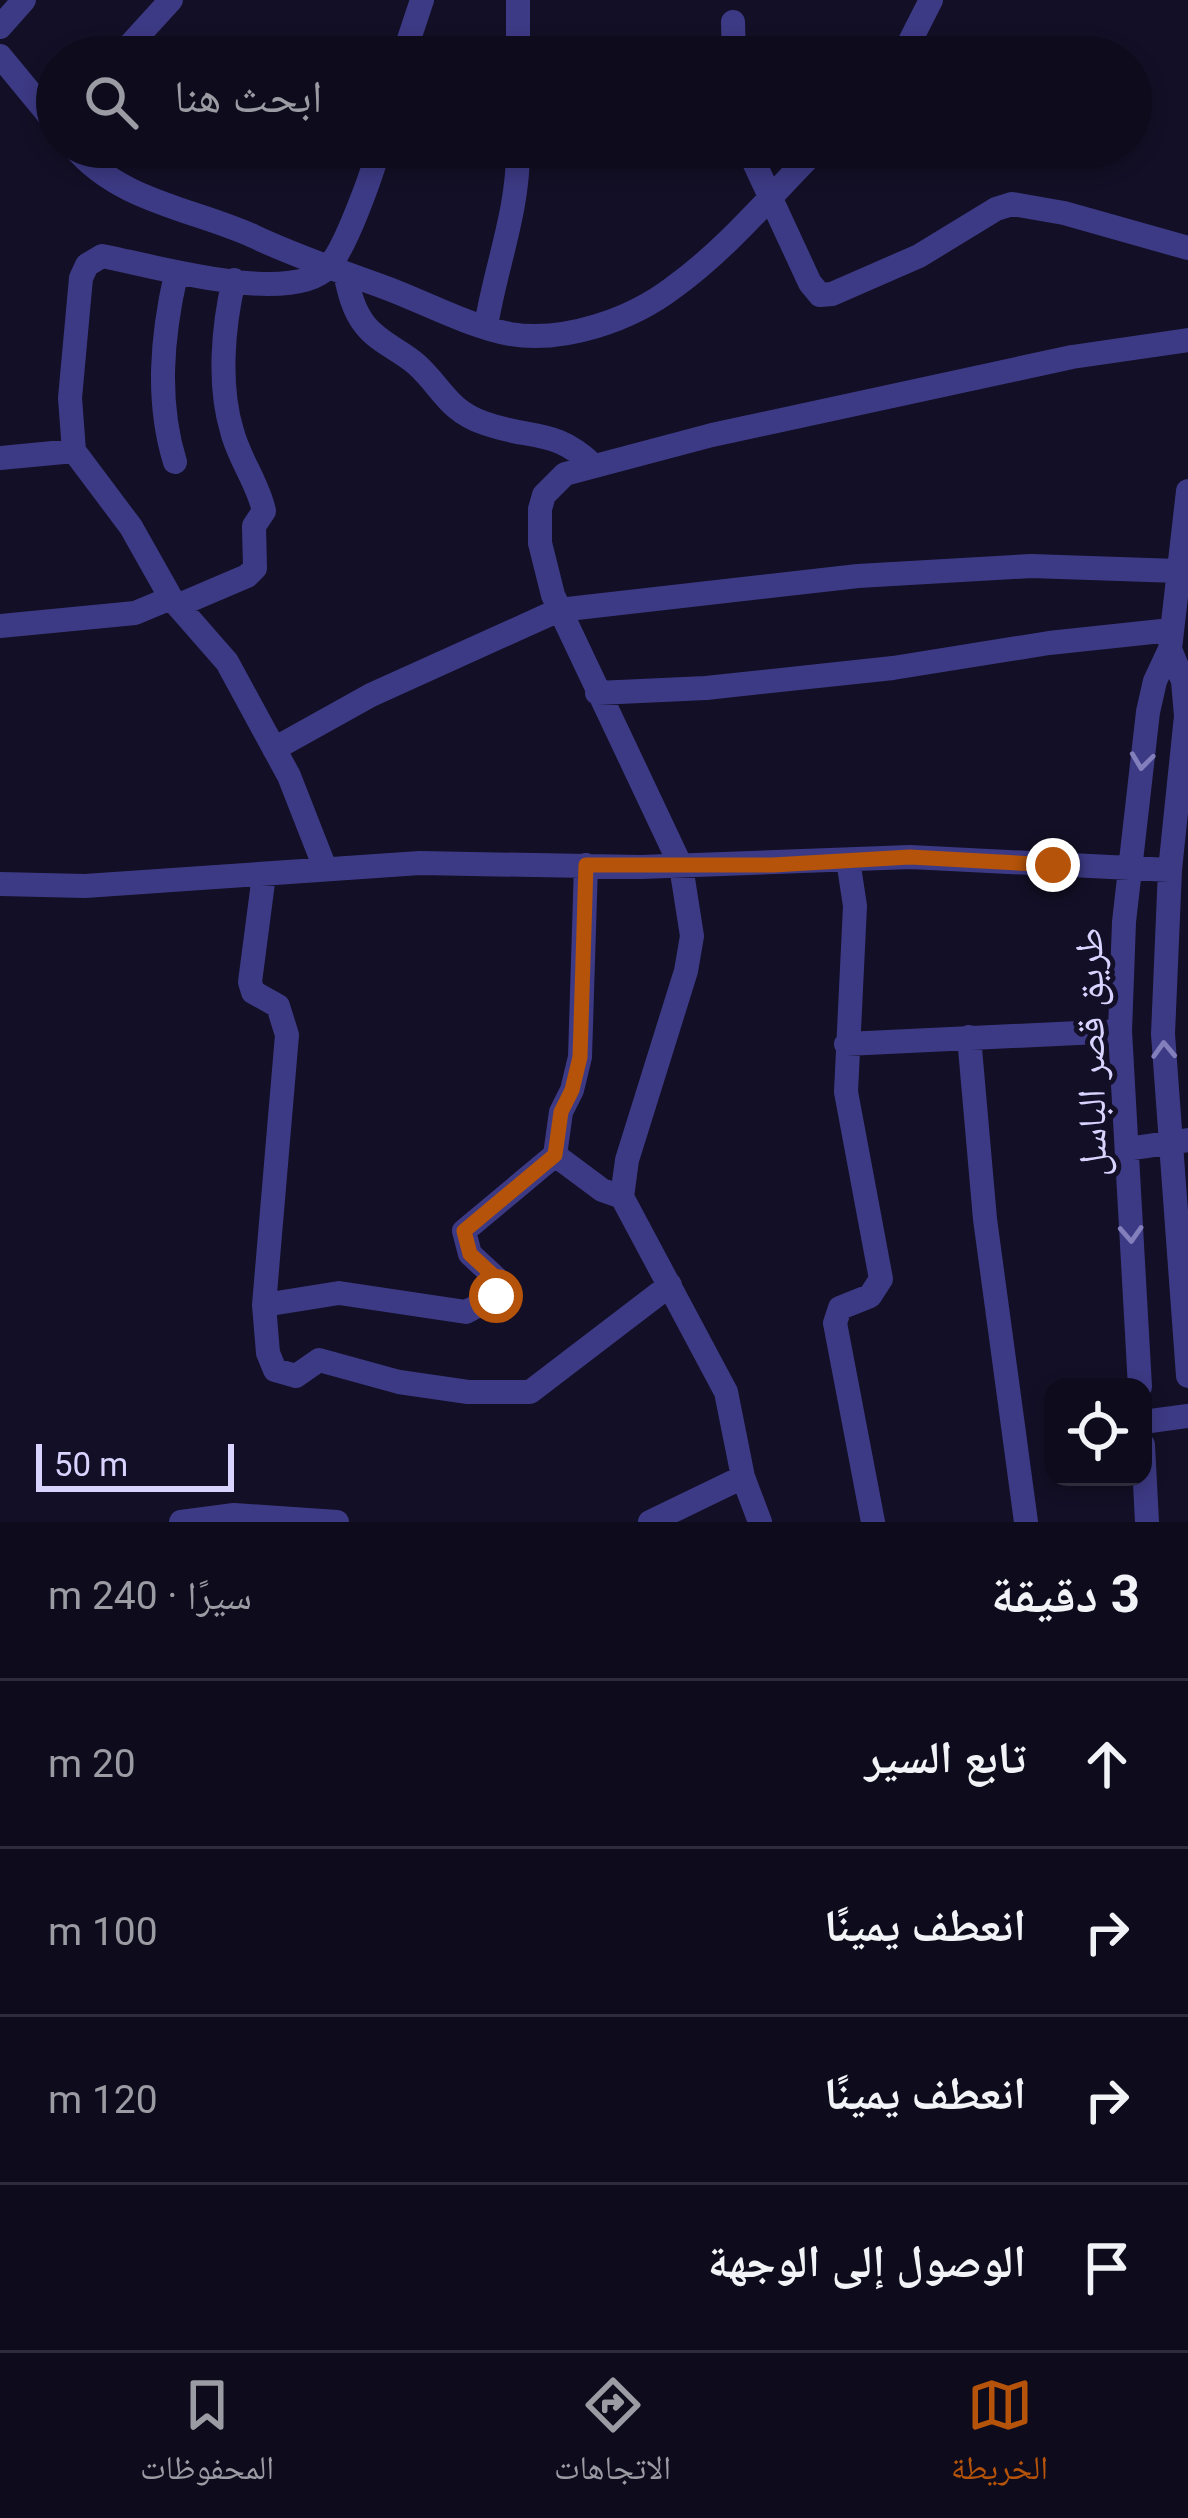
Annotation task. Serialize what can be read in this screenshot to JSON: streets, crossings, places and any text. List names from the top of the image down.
{
  "streets": {
    "street": ["طريق قصر الباسل"]
  },
  "scale_bar": "50 m",
  "page": {
    "search": "ابحث هنا",
    "scale": "50 m",
    "heading": ["3 دقيقة", "سيرًا · 240 m"],
    "list": [
      ["تابع السير", "20 m"],
      ["انعطف يمينًا", "100 m"],
      ["انعطف يمينًا", "120 m"],
      "الوصول إلى الوجهة"
    ],
    "nav": ["الخريطة", "الاتجاهات", "المحفوظات"]
  }
}
